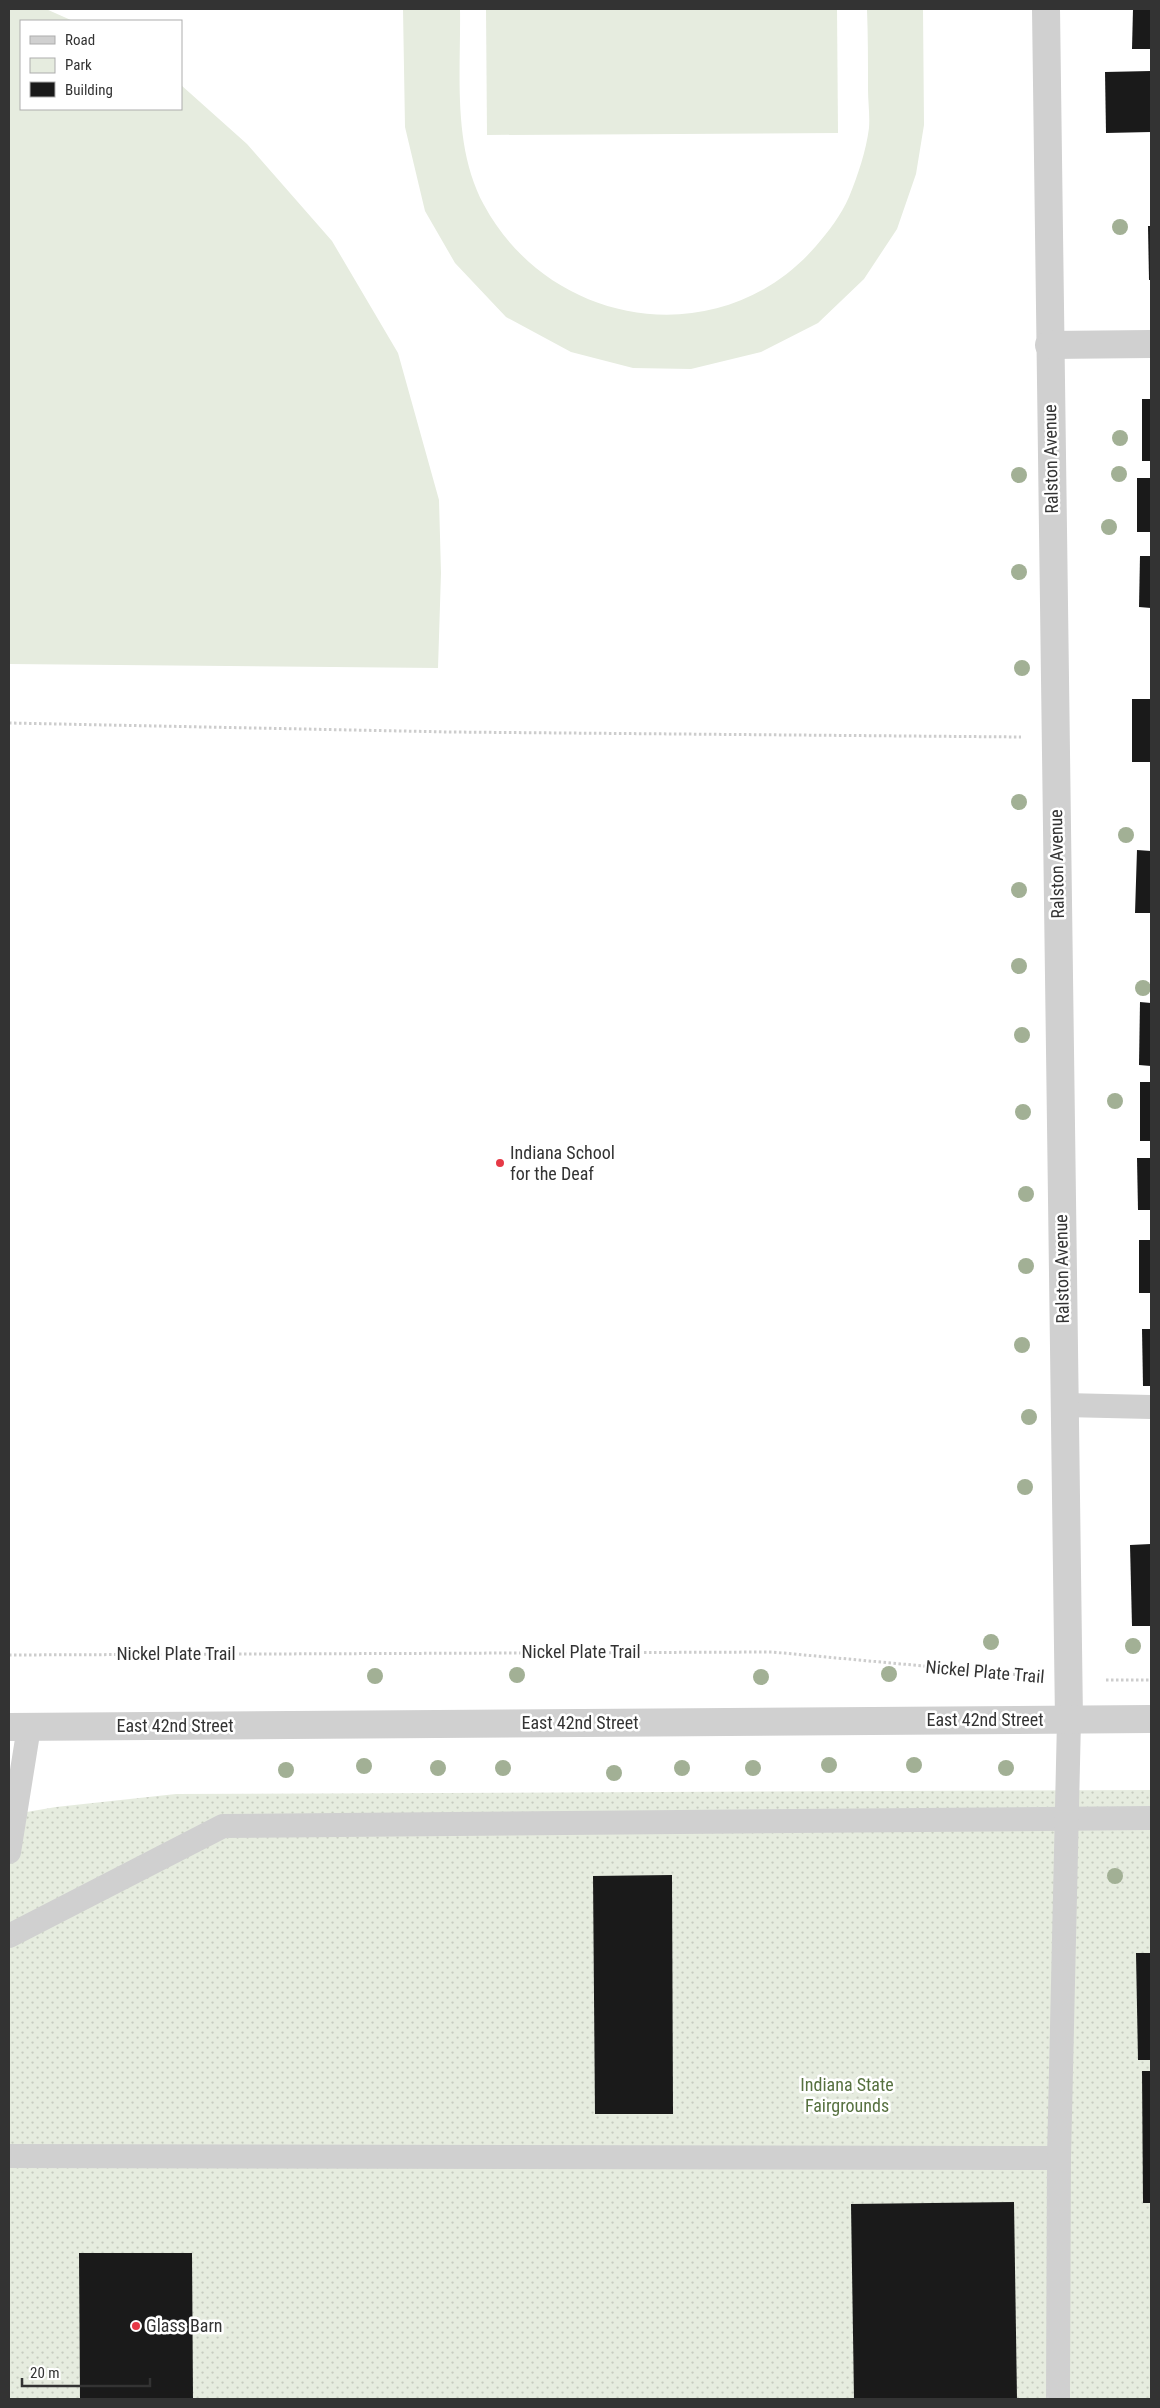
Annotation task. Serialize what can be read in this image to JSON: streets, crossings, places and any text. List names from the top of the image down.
{
  "streets": {
    "street": ["Ralston Avenue", "East 42nd Street"],
    "path": ["Nickel Plate Trail"]
  },
  "crossings": [
    ["Ralston Avenue", "Nickel Plate Trail"],
    ["Ralston Avenue", "East 42nd Street"]
  ],
  "parks": ["Indiana State Fairgrounds"],
  "places": ["Indiana School for the Deaf", "Glass Barn"],
  "legend": ["Road", "Park", "Building"],
  "scale_bar": "20 m"
}
